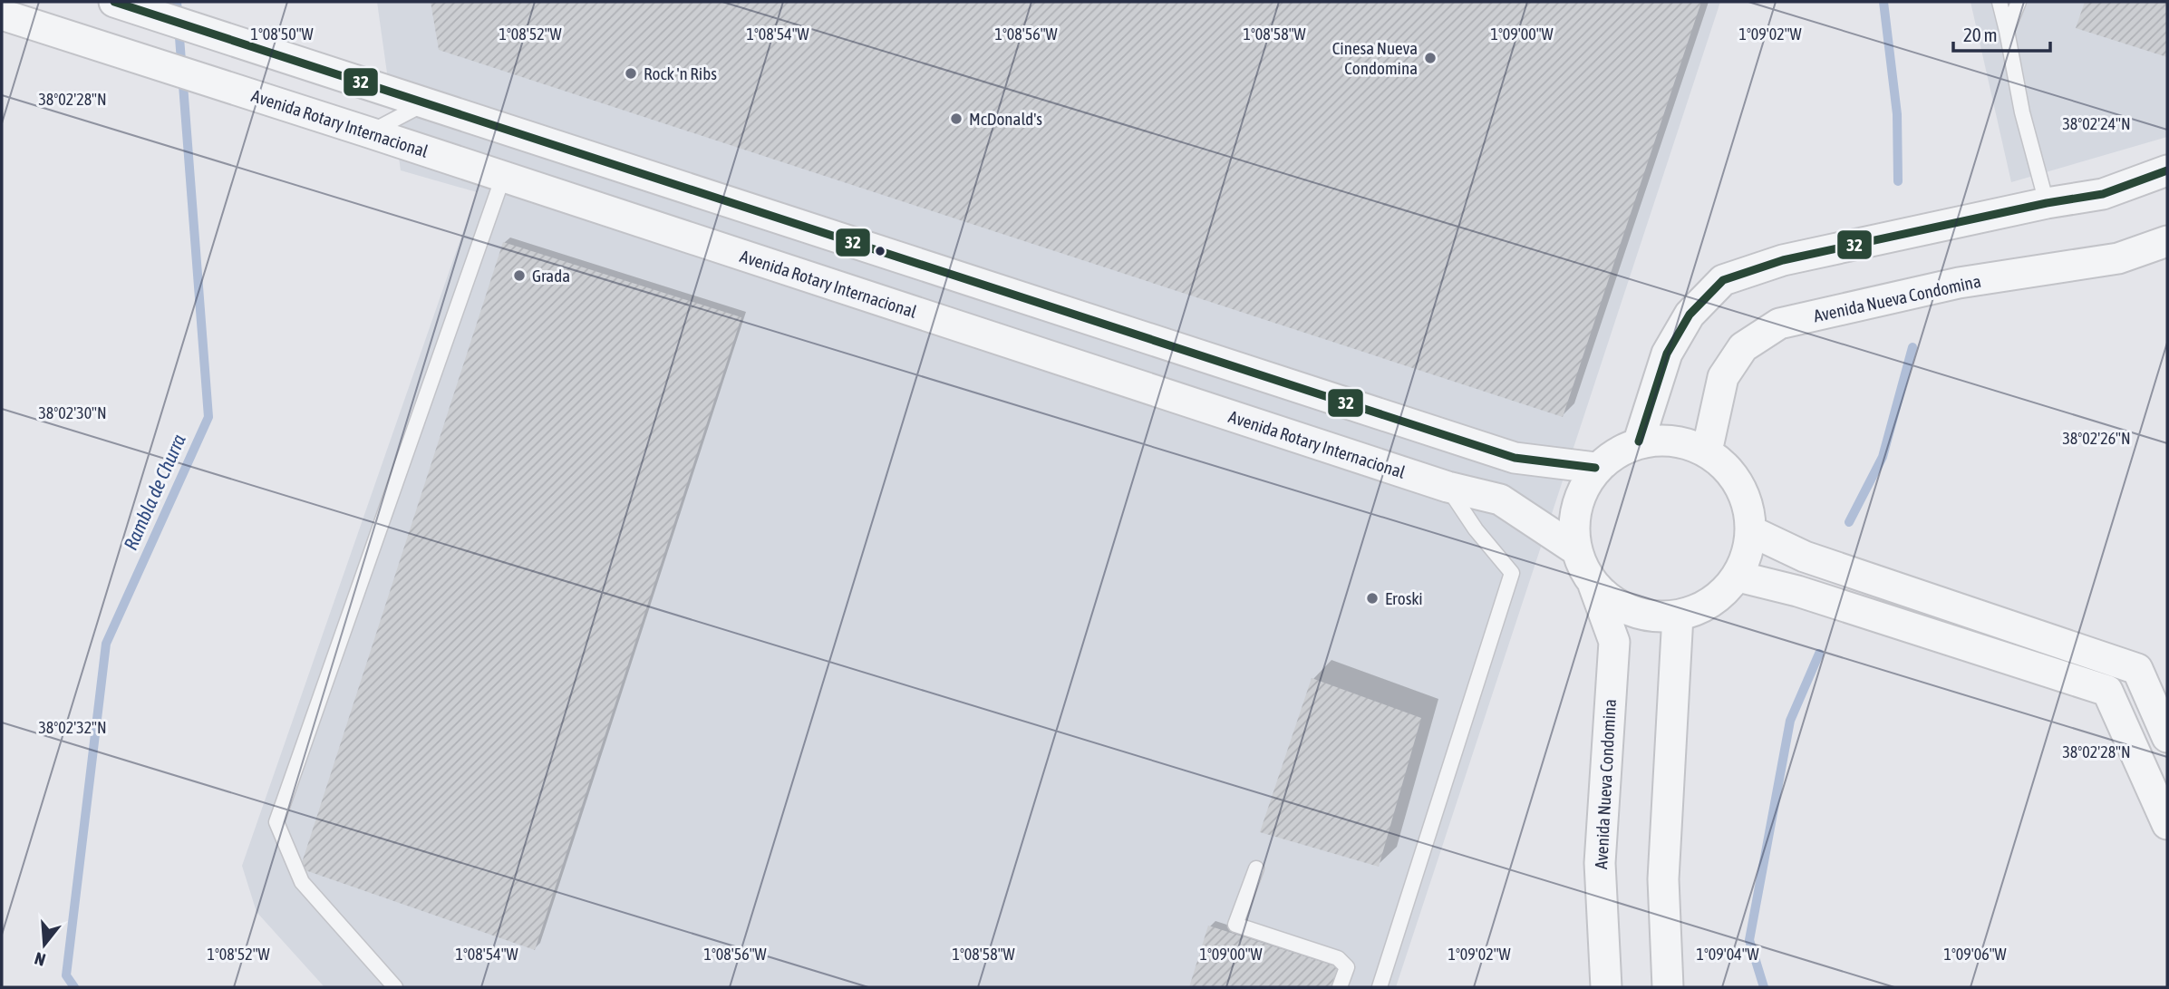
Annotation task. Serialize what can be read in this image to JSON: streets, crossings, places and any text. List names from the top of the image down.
{
  "streets": {
    "street": ["Avenida Rotary Internacional", "Avenida Nueva Condomina"]
  },
  "crossings": [
    ["Avenida Rotary Internacional", "Avenida Nueva Condomina"]
  ],
  "water": ["Rambla de Churra"],
  "places": [
    "Cinesa Nueva Condomina",
    "Rock 'n Ribs",
    "McDonald's",
    "Grada",
    "Eroski"
  ],
  "lines": ["transit line 32"],
  "scale_bar": "20 m",
  "north": "bottom",
  "coordinates": [
    "1°08'50\"W",
    "1°08'52\"W",
    "1°08'54\"W",
    "1°08'56\"W",
    "1°08'58\"W",
    "1°09'00\"W",
    "1°09'02\"W",
    "38°02'28\"N",
    "38°02'24\"N",
    "38°02'30\"N",
    "38°02'26\"N",
    "38°02'32\"N",
    "1°09'04\"W",
    "1°09'06\"W"
  ]
}
